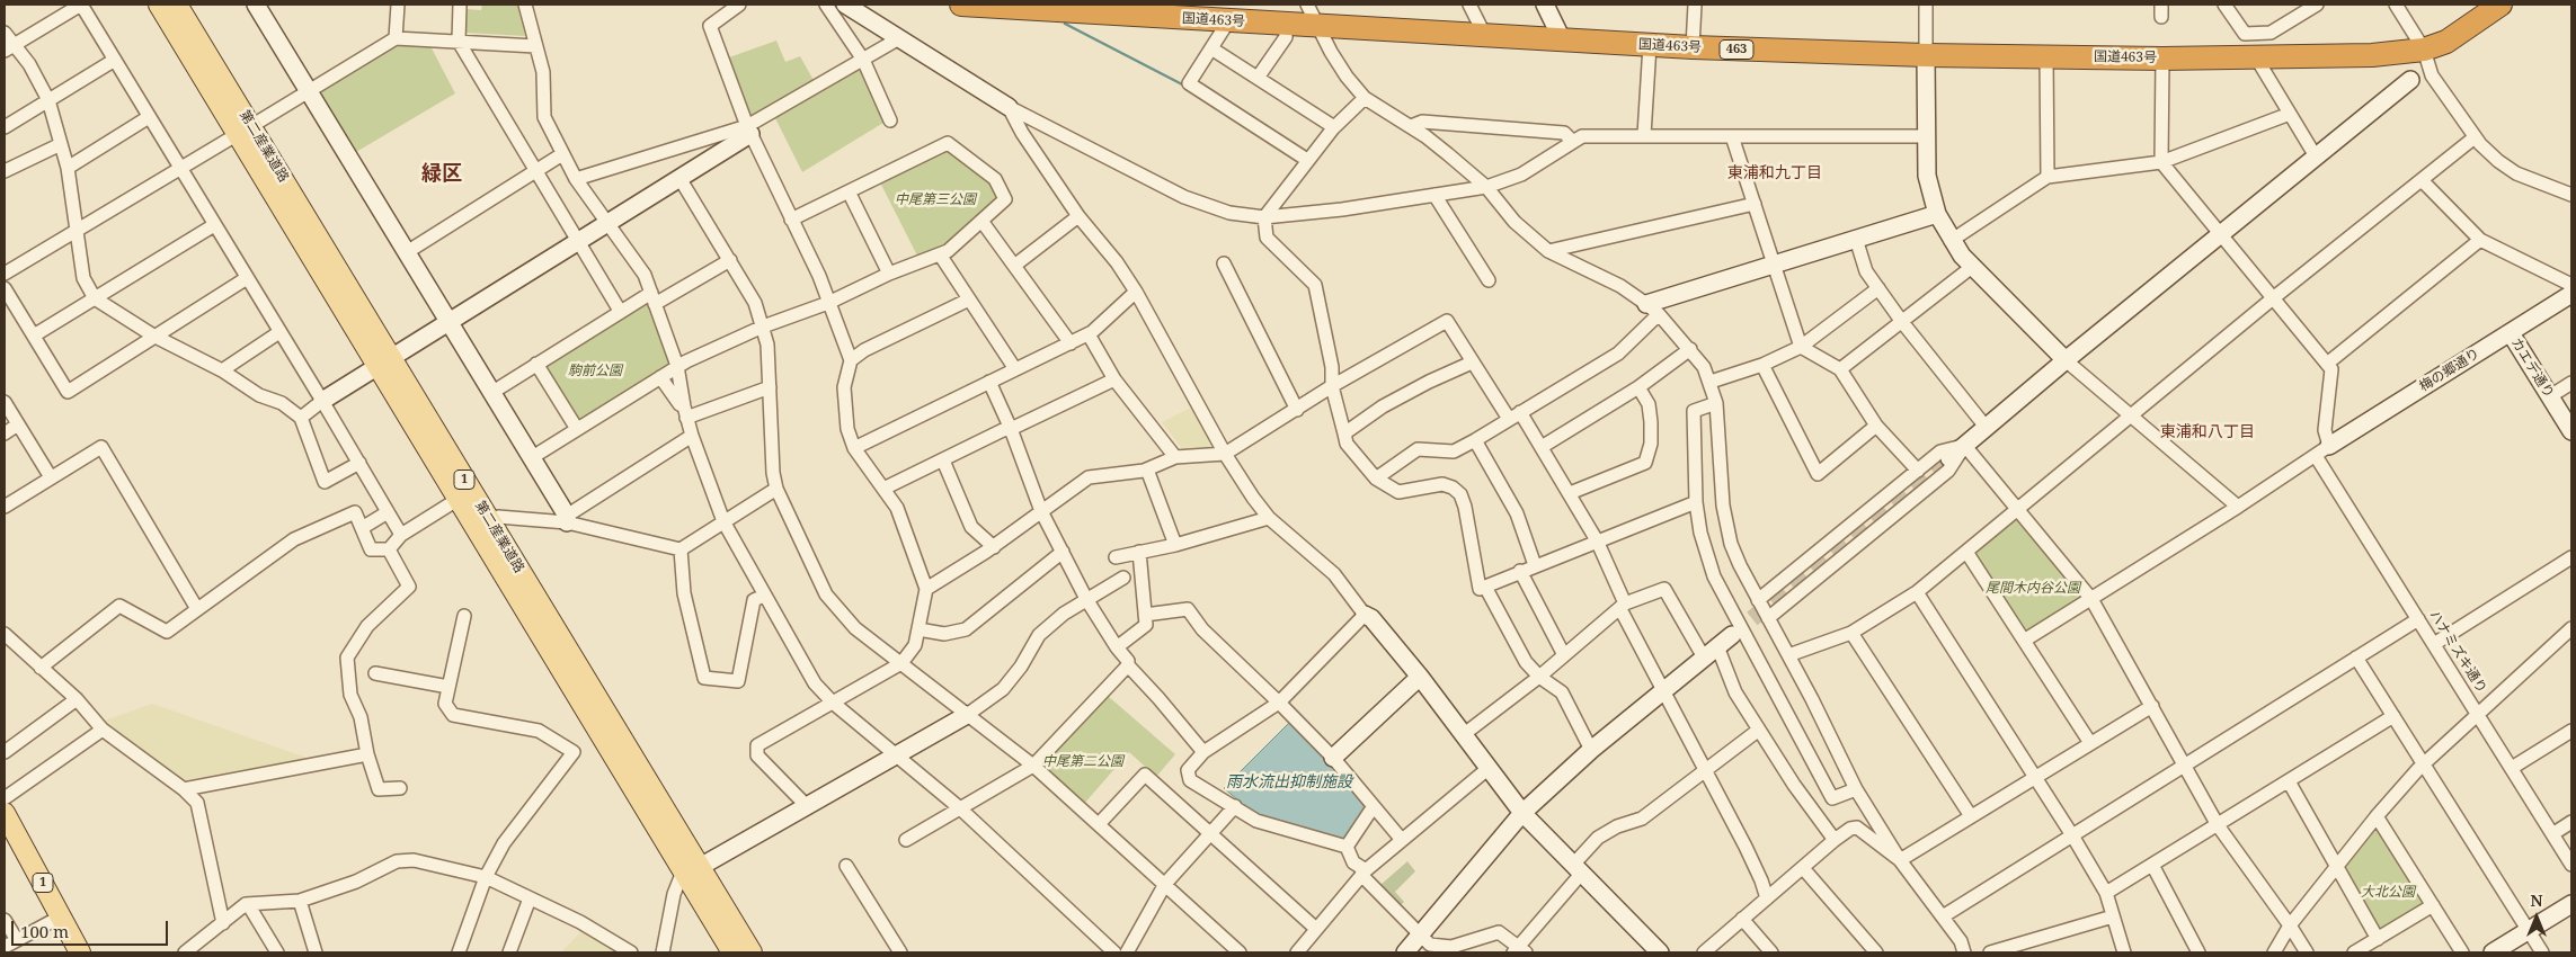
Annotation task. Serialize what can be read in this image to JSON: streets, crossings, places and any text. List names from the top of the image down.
{
  "streets": {
    "highway": ["国道463号", "463"],
    "main road": ["第二産業道路", "1"],
    "street": ["カエデ通り", "梅の郷通り", "ハナミズキ通り"]
  },
  "crossings": [
    ["カエデ通り", "梅の郷通り"],
    ["梅の郷通り", "ハナミズキ通り"]
  ],
  "districts": ["東浦和九丁目", "緑区", "東浦和八丁目"],
  "water": ["雨水流出抑制施設"],
  "parks": [
    "中尾第三公園",
    "駒前公園",
    "尾間木内谷公園",
    "中尾第二公園",
    "大北公園"
  ],
  "scale_bar": "100 m",
  "north": "top"
}
